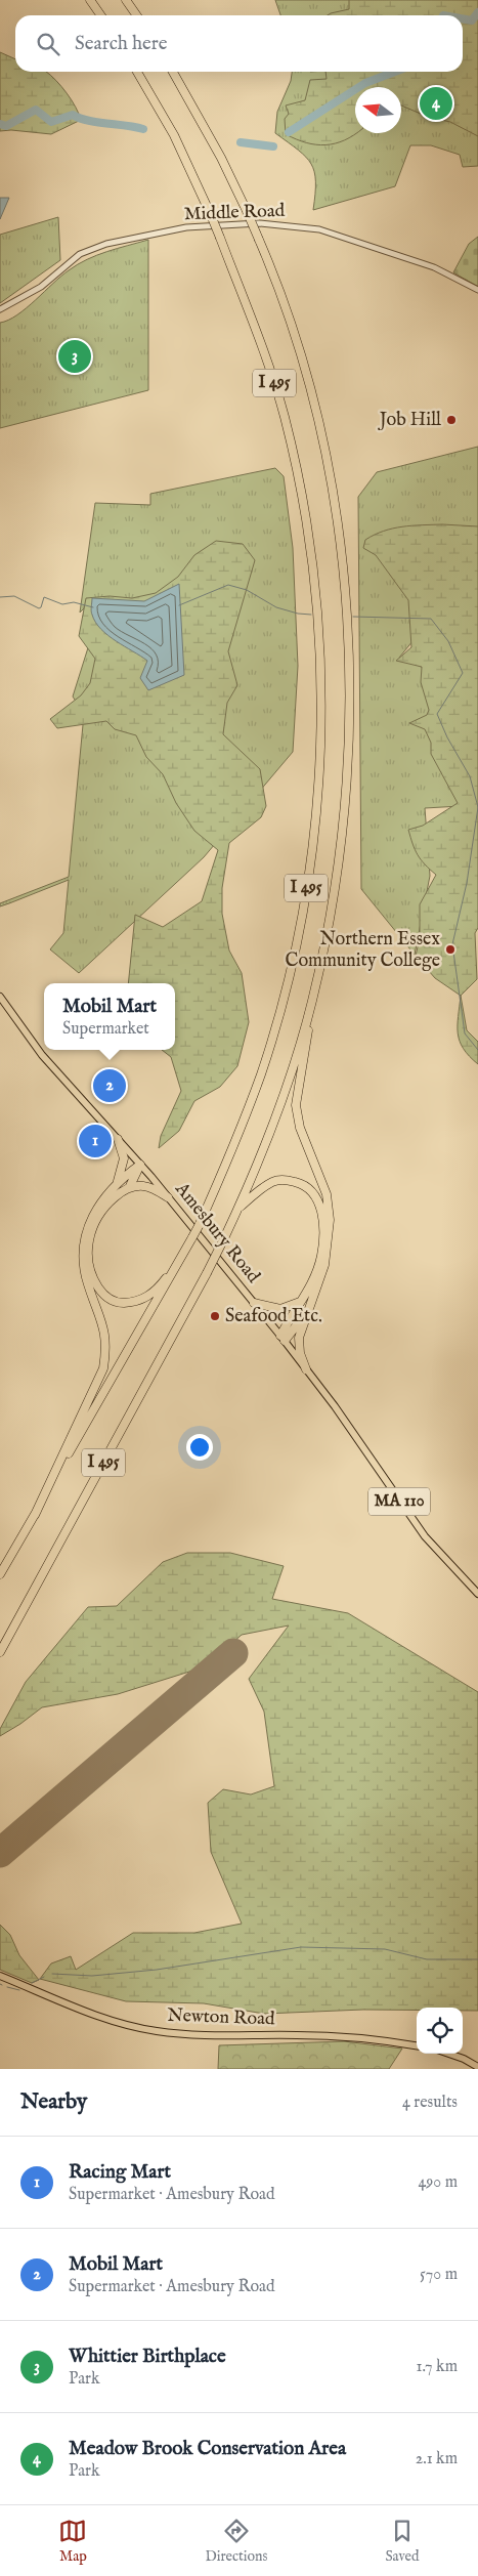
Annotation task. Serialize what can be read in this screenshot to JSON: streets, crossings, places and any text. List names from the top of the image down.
{
  "streets": {
    "highway": ["I 495"],
    "main road": ["Amesbury Road", "MA 110", "Newton Road"],
    "street": ["Middle Road"]
  },
  "places": ["Job Hill", "Northern Essex Community College", "Seafood Etc."],
  "north": "left",
  "page": {
    "search": "Search here",
    "pins": [
      "4",
      "3",
      "2",
      "1"
    ],
    "popup": ["Mobil Mart", "Supermarket"],
    "heading": ["Nearby", "4 results"],
    "list": [
      {
        "mark": "1",
        "name": "Racing Mart",
        "note": "Supermarket · Amesbury Road",
        "value": "490 m"
      },
      {
        "mark": "2",
        "name": "Mobil Mart",
        "note": "Supermarket · Amesbury Road",
        "value": "570 m"
      },
      {
        "mark": "3",
        "name": "Whittier Birthplace",
        "note": "Park",
        "value": "1.7 km"
      },
      {
        "mark": "4",
        "name": "Meadow Brook Conservation Area",
        "note": "Park",
        "value": "2.1 km"
      }
    ],
    "nav": ["Map", "Directions", "Saved"]
  }
}
